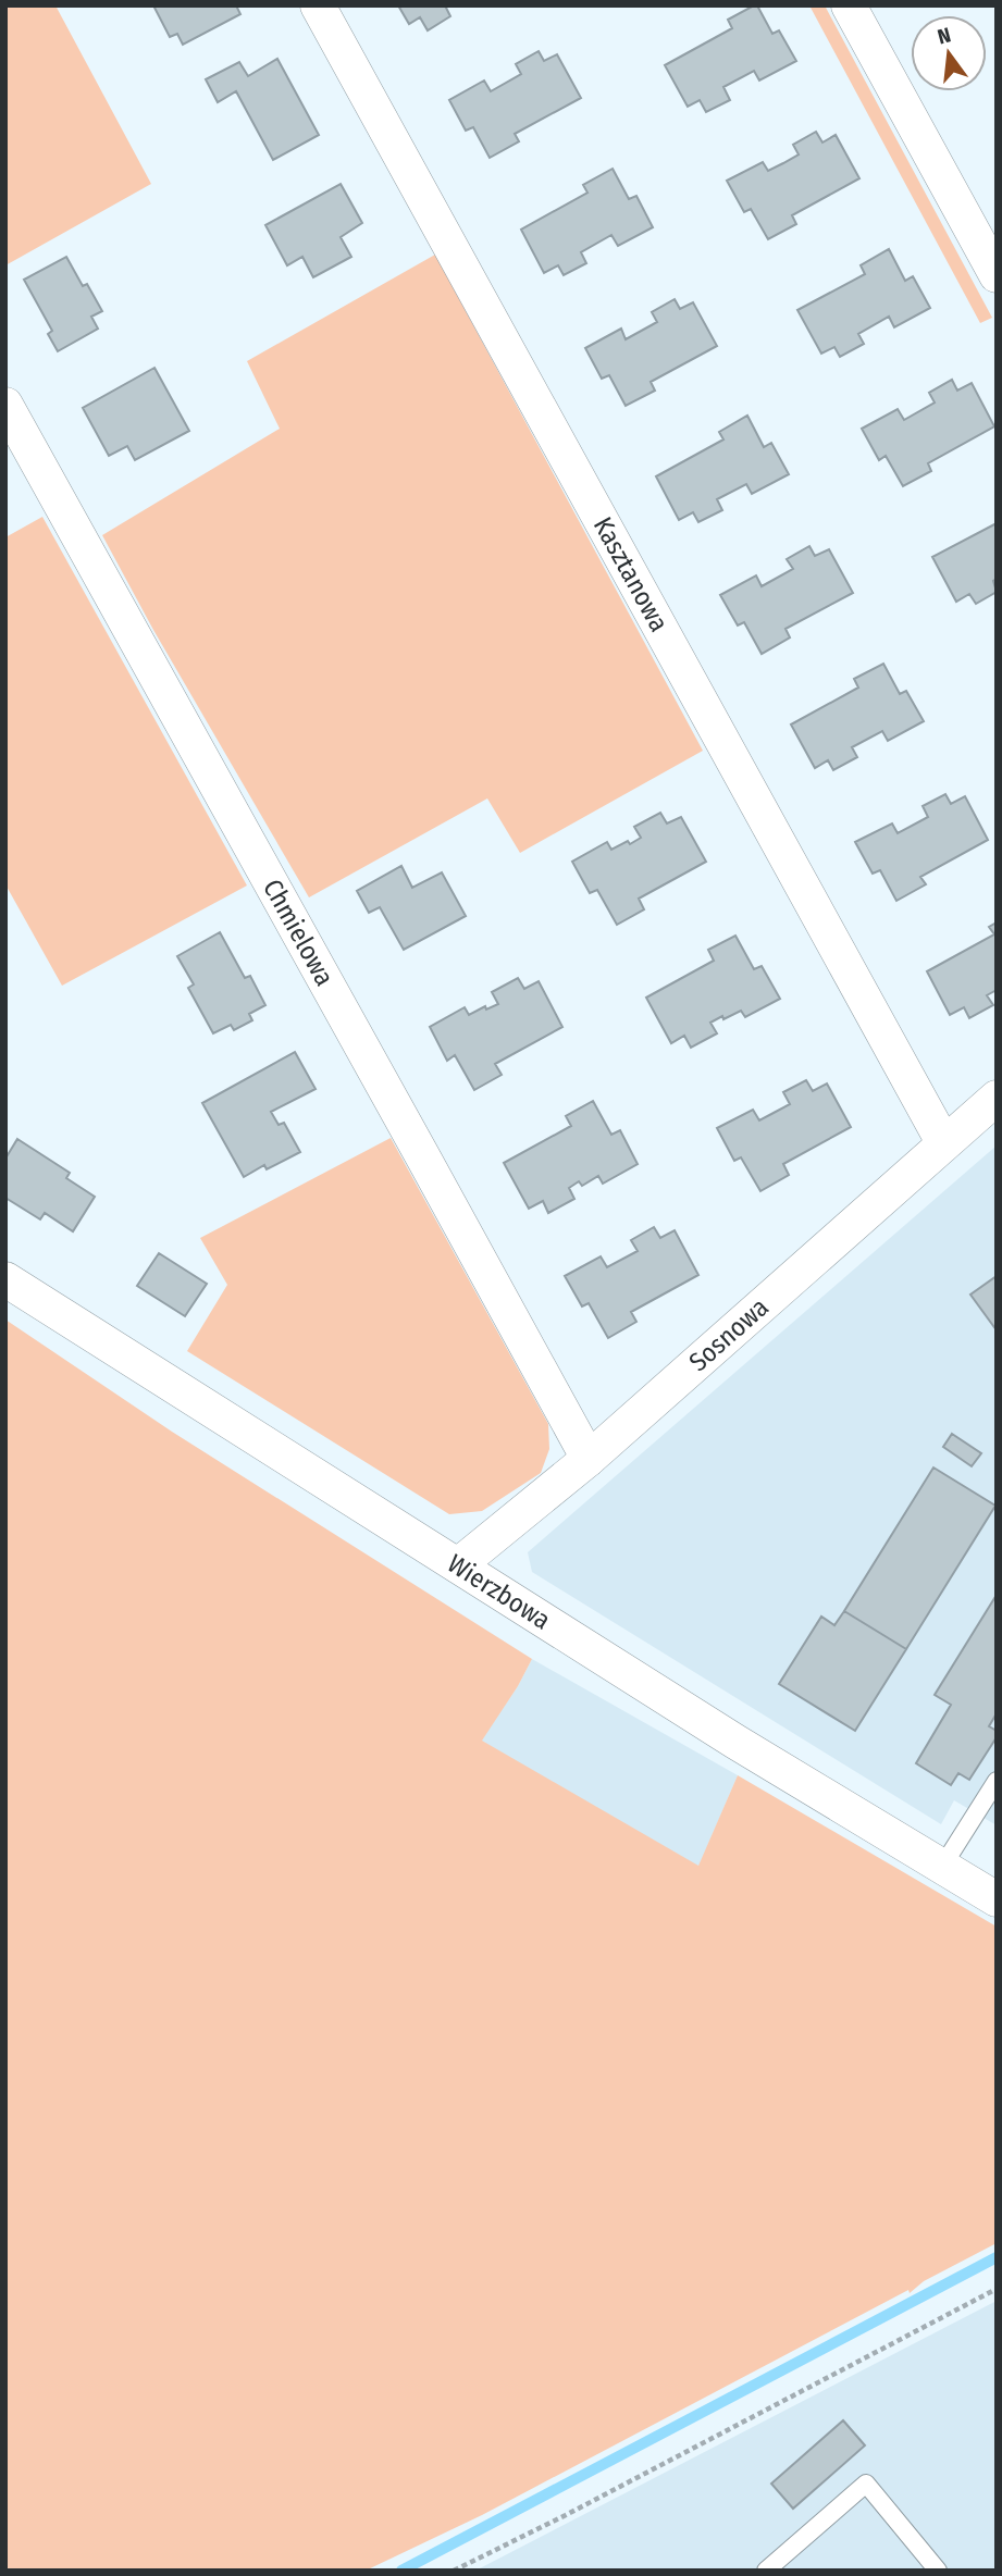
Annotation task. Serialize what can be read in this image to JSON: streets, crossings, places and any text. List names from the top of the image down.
{
  "streets": {
    "street": [
      "Kasztanowa",
      "Chmielowa",
      "Sosnowa",
      "Wierzbowa"
    ]
  },
  "crossings": [
    ["Kasztanowa", "Sosnowa"],
    ["Chmielowa", "Sosnowa"],
    ["Sosnowa", "Wierzbowa"]
  ],
  "north": "top"
}
